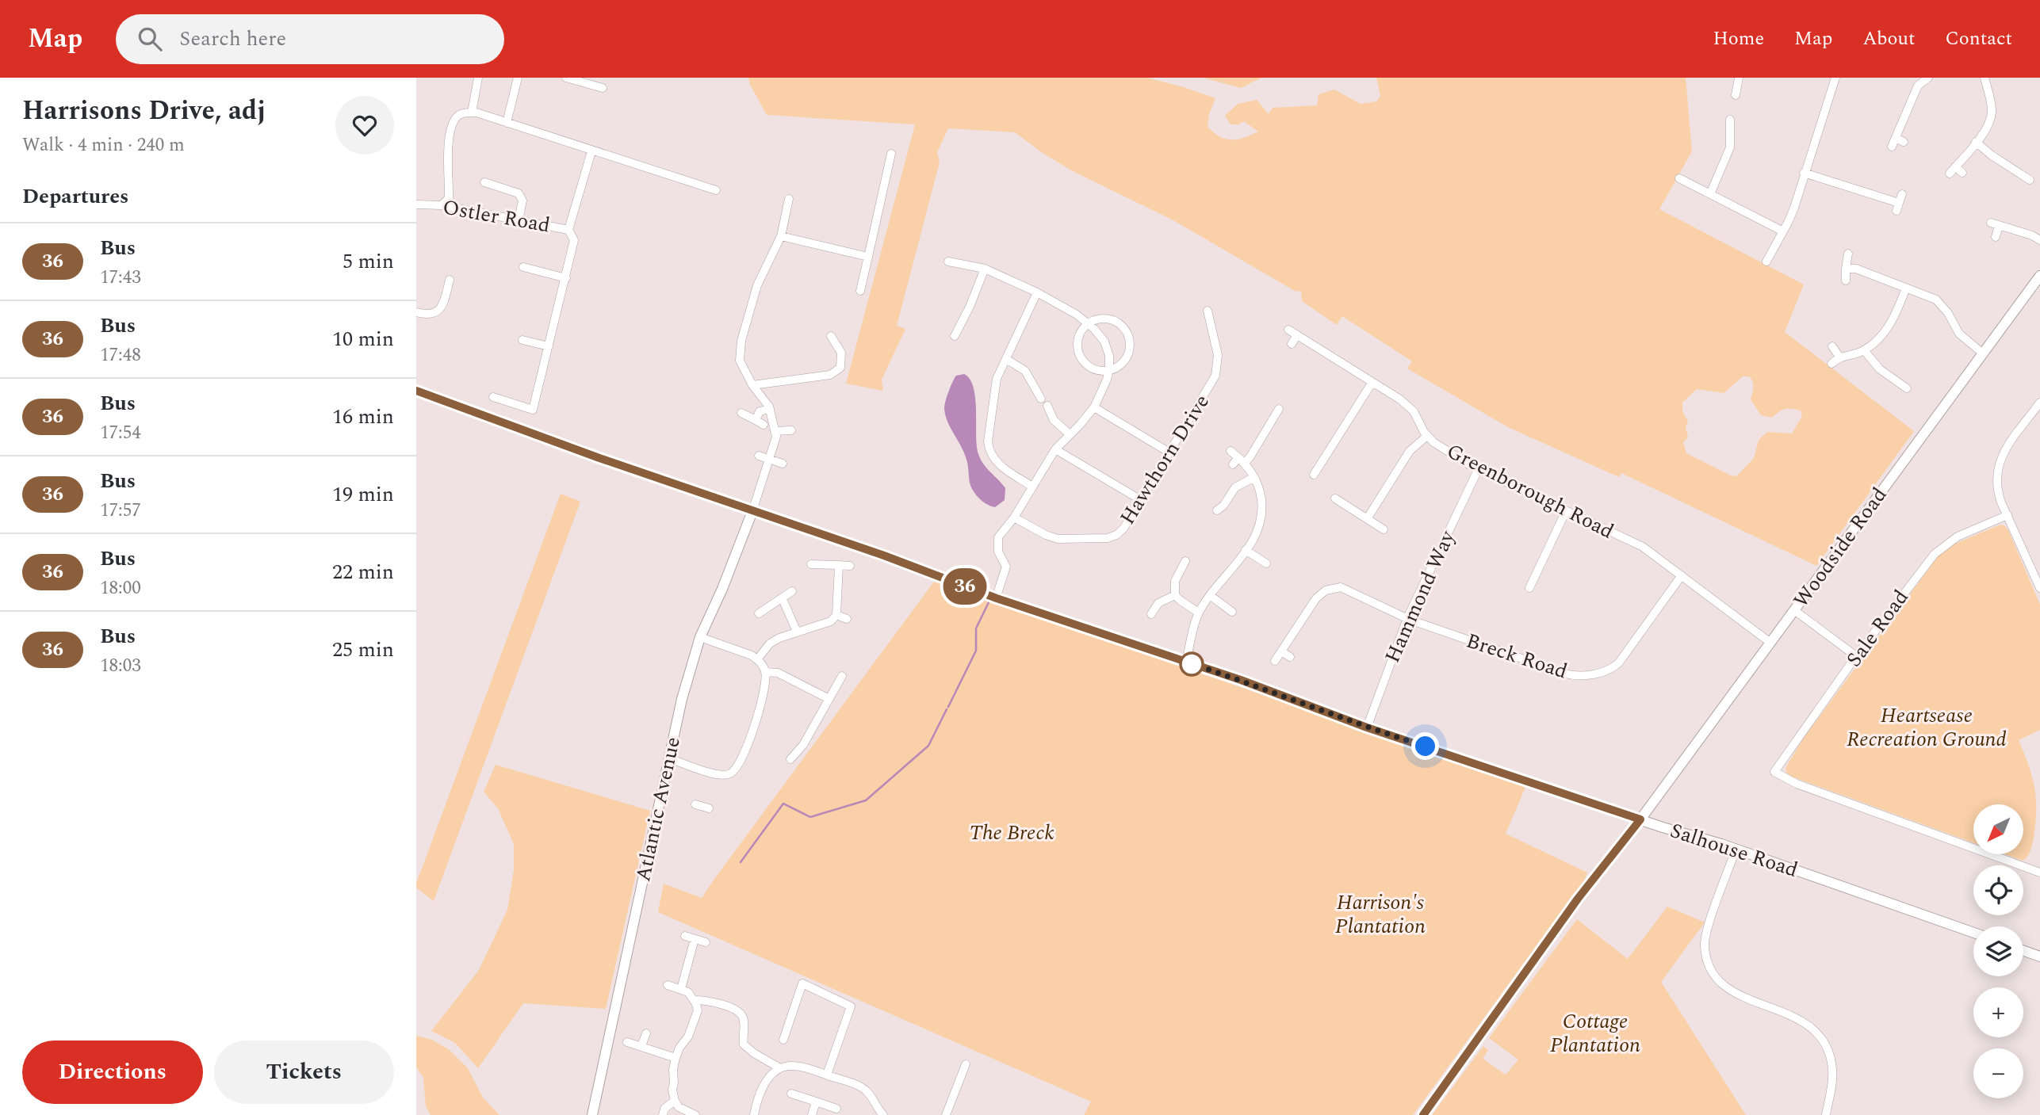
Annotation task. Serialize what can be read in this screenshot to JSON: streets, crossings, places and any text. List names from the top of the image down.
{
  "streets": {
    "street": [
      "Ostler Road",
      "Hawthorn Drive",
      "Greenborough Road",
      "Woodside Road",
      "Hammond Way",
      "Sale Road",
      "Breck Road",
      "Atlantic Avenue",
      "Salhouse Road"
    ]
  },
  "crossings": [
    ["Greenborough Road", "Woodside Road"],
    ["Greenborough Road", "Hammond Way"],
    ["Greenborough Road", "Breck Road"],
    ["Woodside Road", "Salhouse Road"],
    ["Hammond Way", "Breck Road"],
    ["Hammond Way", "Salhouse Road"],
    ["Atlantic Avenue", "Salhouse Road"]
  ],
  "parks": [
    "Heartsease Recreation Ground",
    "The Breck",
    "Harrison's Plantation",
    "Cottage Plantation"
  ],
  "lines": ["bus line 36"],
  "north": "bottom left",
  "page": {
    "header": "Map",
    "search": "Search here",
    "nav": [
      "Home",
      "Map",
      "About",
      "Contact"
    ],
    "heading": [
      ["Harrisons Drive, adj", "Walk · 4 min · 240 m"],
      "Departures"
    ],
    "on_map": "36",
    "list": [
      {
        "mark": "36",
        "name": "Bus",
        "note": "17:43",
        "value": "5 min"
      },
      {
        "mark": "36",
        "name": "Bus",
        "note": "17:48",
        "value": "10 min"
      },
      {
        "mark": "36",
        "name": "Bus",
        "note": "17:54",
        "value": "16 min"
      },
      {
        "mark": "36",
        "name": "Bus",
        "note": "17:57",
        "value": "19 min"
      },
      {
        "mark": "36",
        "name": "Bus",
        "note": "18:00",
        "value": "22 min"
      },
      {
        "mark": "36",
        "name": "Bus",
        "note": "18:03",
        "value": "25 min"
      }
    ],
    "map_buttons": ["+", "−"],
    "buttons": ["Directions", "Tickets"]
  }
}
